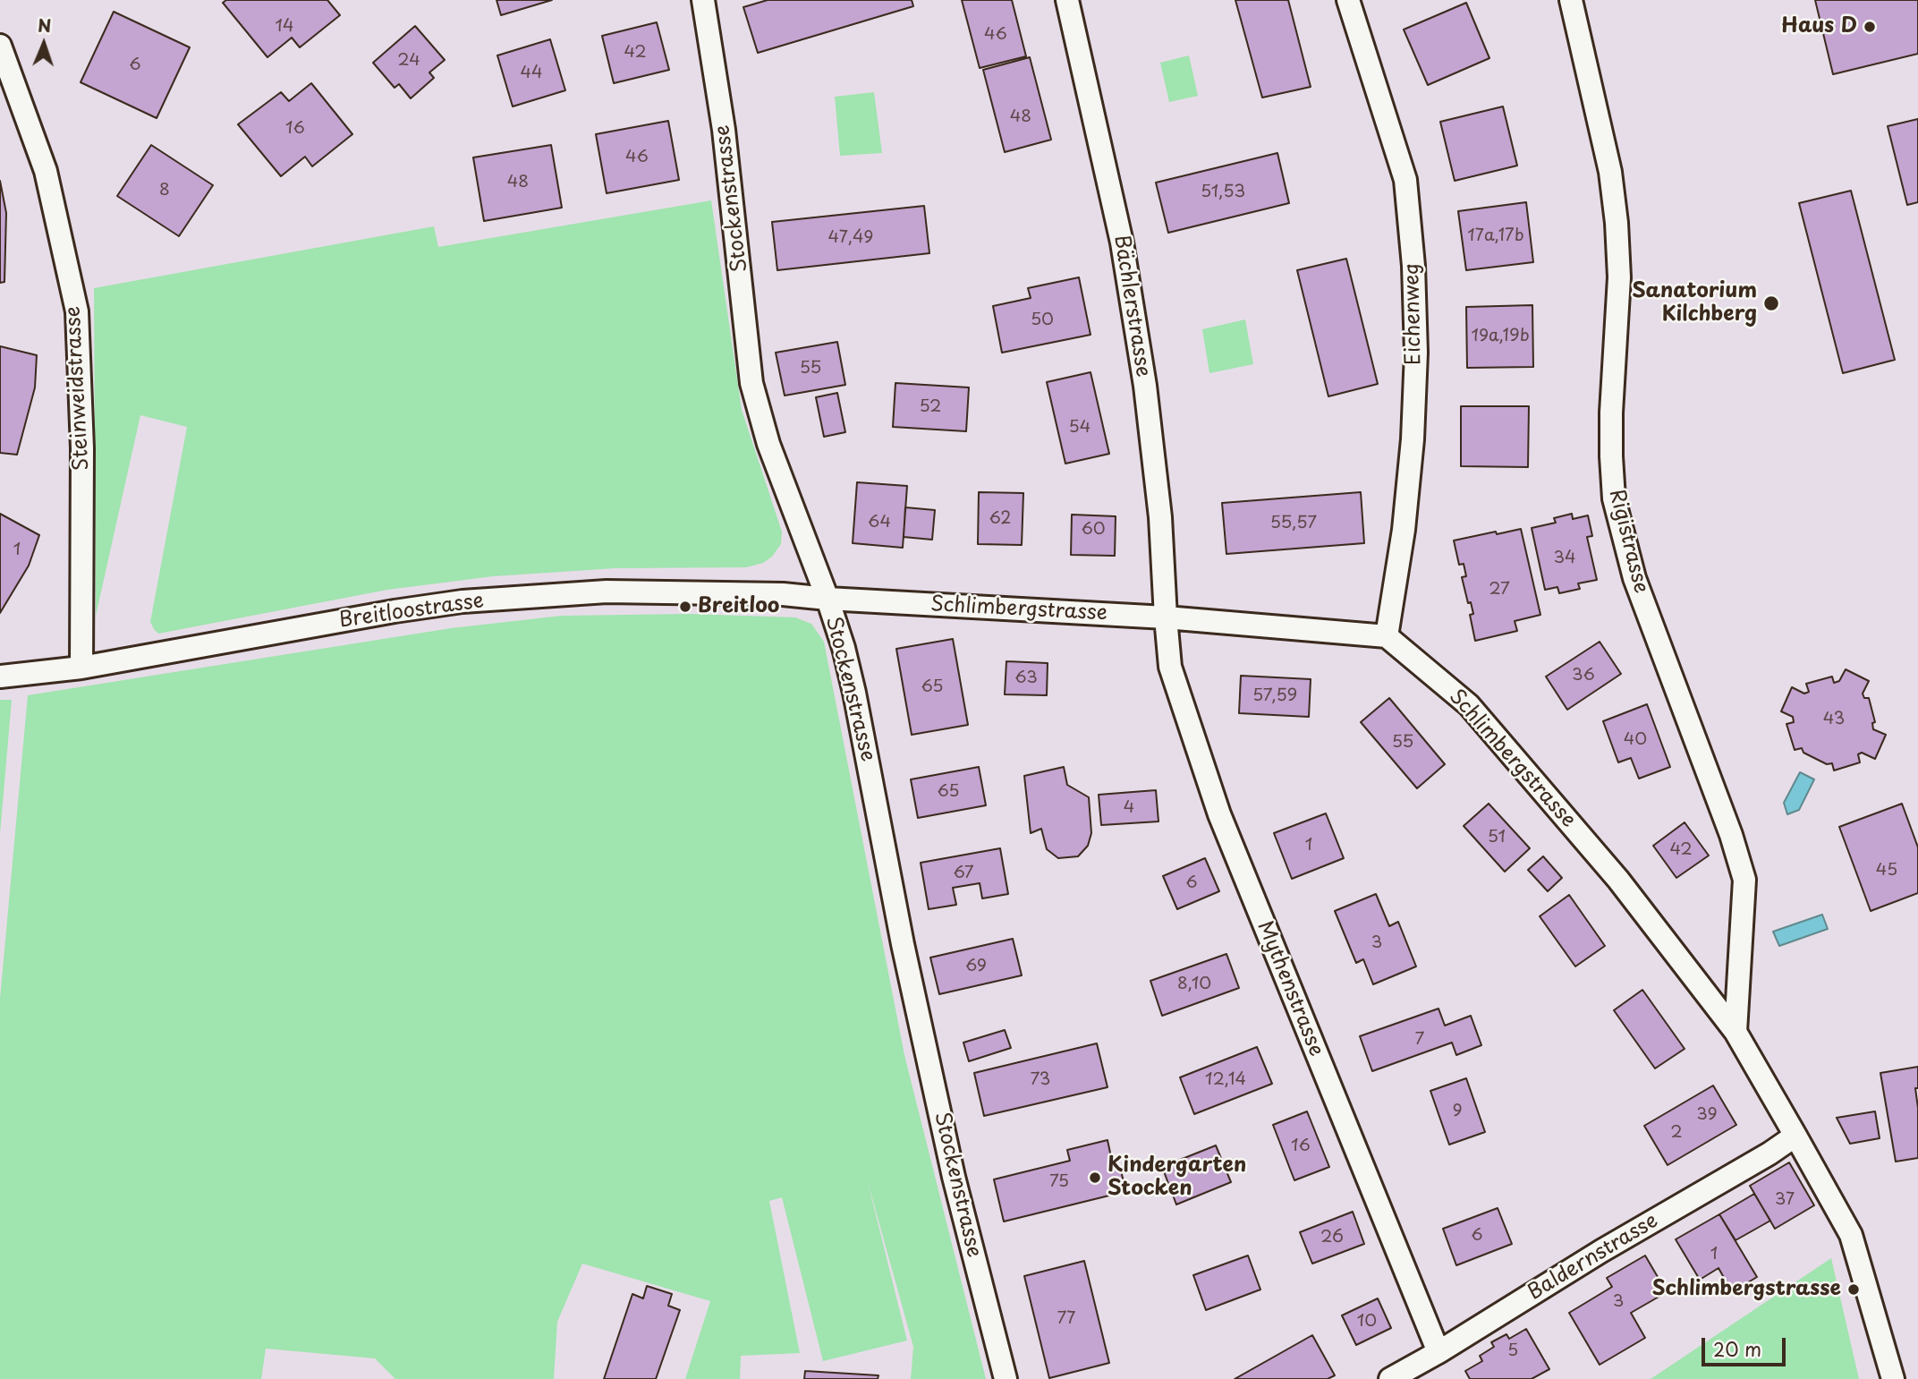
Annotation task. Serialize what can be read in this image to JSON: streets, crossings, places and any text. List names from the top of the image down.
{
  "streets": {
    "street": [
      "Stockenstrasse",
      "Bächlerstrasse",
      "Eichenweg",
      "Steinweidstrasse",
      "Rigistrasse",
      "Schlimbergstrasse",
      "Breitloostrasse",
      "Mythenstrasse",
      "Baldernstrasse"
    ]
  },
  "crossings": [
    ["Stockenstrasse", "Schlimbergstrasse"],
    ["Stockenstrasse", "Breitloostrasse"],
    ["Bächlerstrasse", "Schlimbergstrasse"],
    ["Bächlerstrasse", "Mythenstrasse"],
    ["Eichenweg", "Schlimbergstrasse"],
    ["Steinweidstrasse", "Breitloostrasse"],
    ["Rigistrasse", "Schlimbergstrasse"],
    ["Schlimbergstrasse", "Breitloostrasse"],
    ["Schlimbergstrasse", "Mythenstrasse"],
    ["Schlimbergstrasse", "Baldernstrasse"],
    ["Mythenstrasse", "Baldernstrasse"]
  ],
  "places": [
    "Haus D",
    "Sanatorium Kilchberg",
    "Breitloo",
    "Kindergarten Stocken",
    "Schlimbergstrasse"
  ],
  "house_numbers": [
    "14",
    "46",
    "42",
    "24",
    "6",
    "44",
    "48",
    "16",
    "46",
    "48",
    "8",
    "51,53",
    "17a,17b",
    "47,49",
    "50",
    "19a,19b",
    "55",
    "52",
    "54",
    "62",
    "64",
    "55,57",
    "60",
    "1",
    "34",
    "27",
    "36",
    "63",
    "65",
    "57,59",
    "43",
    "40",
    "55",
    "65",
    "4",
    "51",
    "1",
    "42",
    "45",
    "67",
    "6",
    "3",
    "69",
    "8,10",
    "7",
    "73",
    "12,14",
    "9",
    "39",
    "2",
    "16",
    "75",
    "37",
    "6",
    "26",
    "1",
    "3",
    "77",
    "10",
    "5"
  ],
  "scale_bar": "20 m",
  "north": "top"
}
